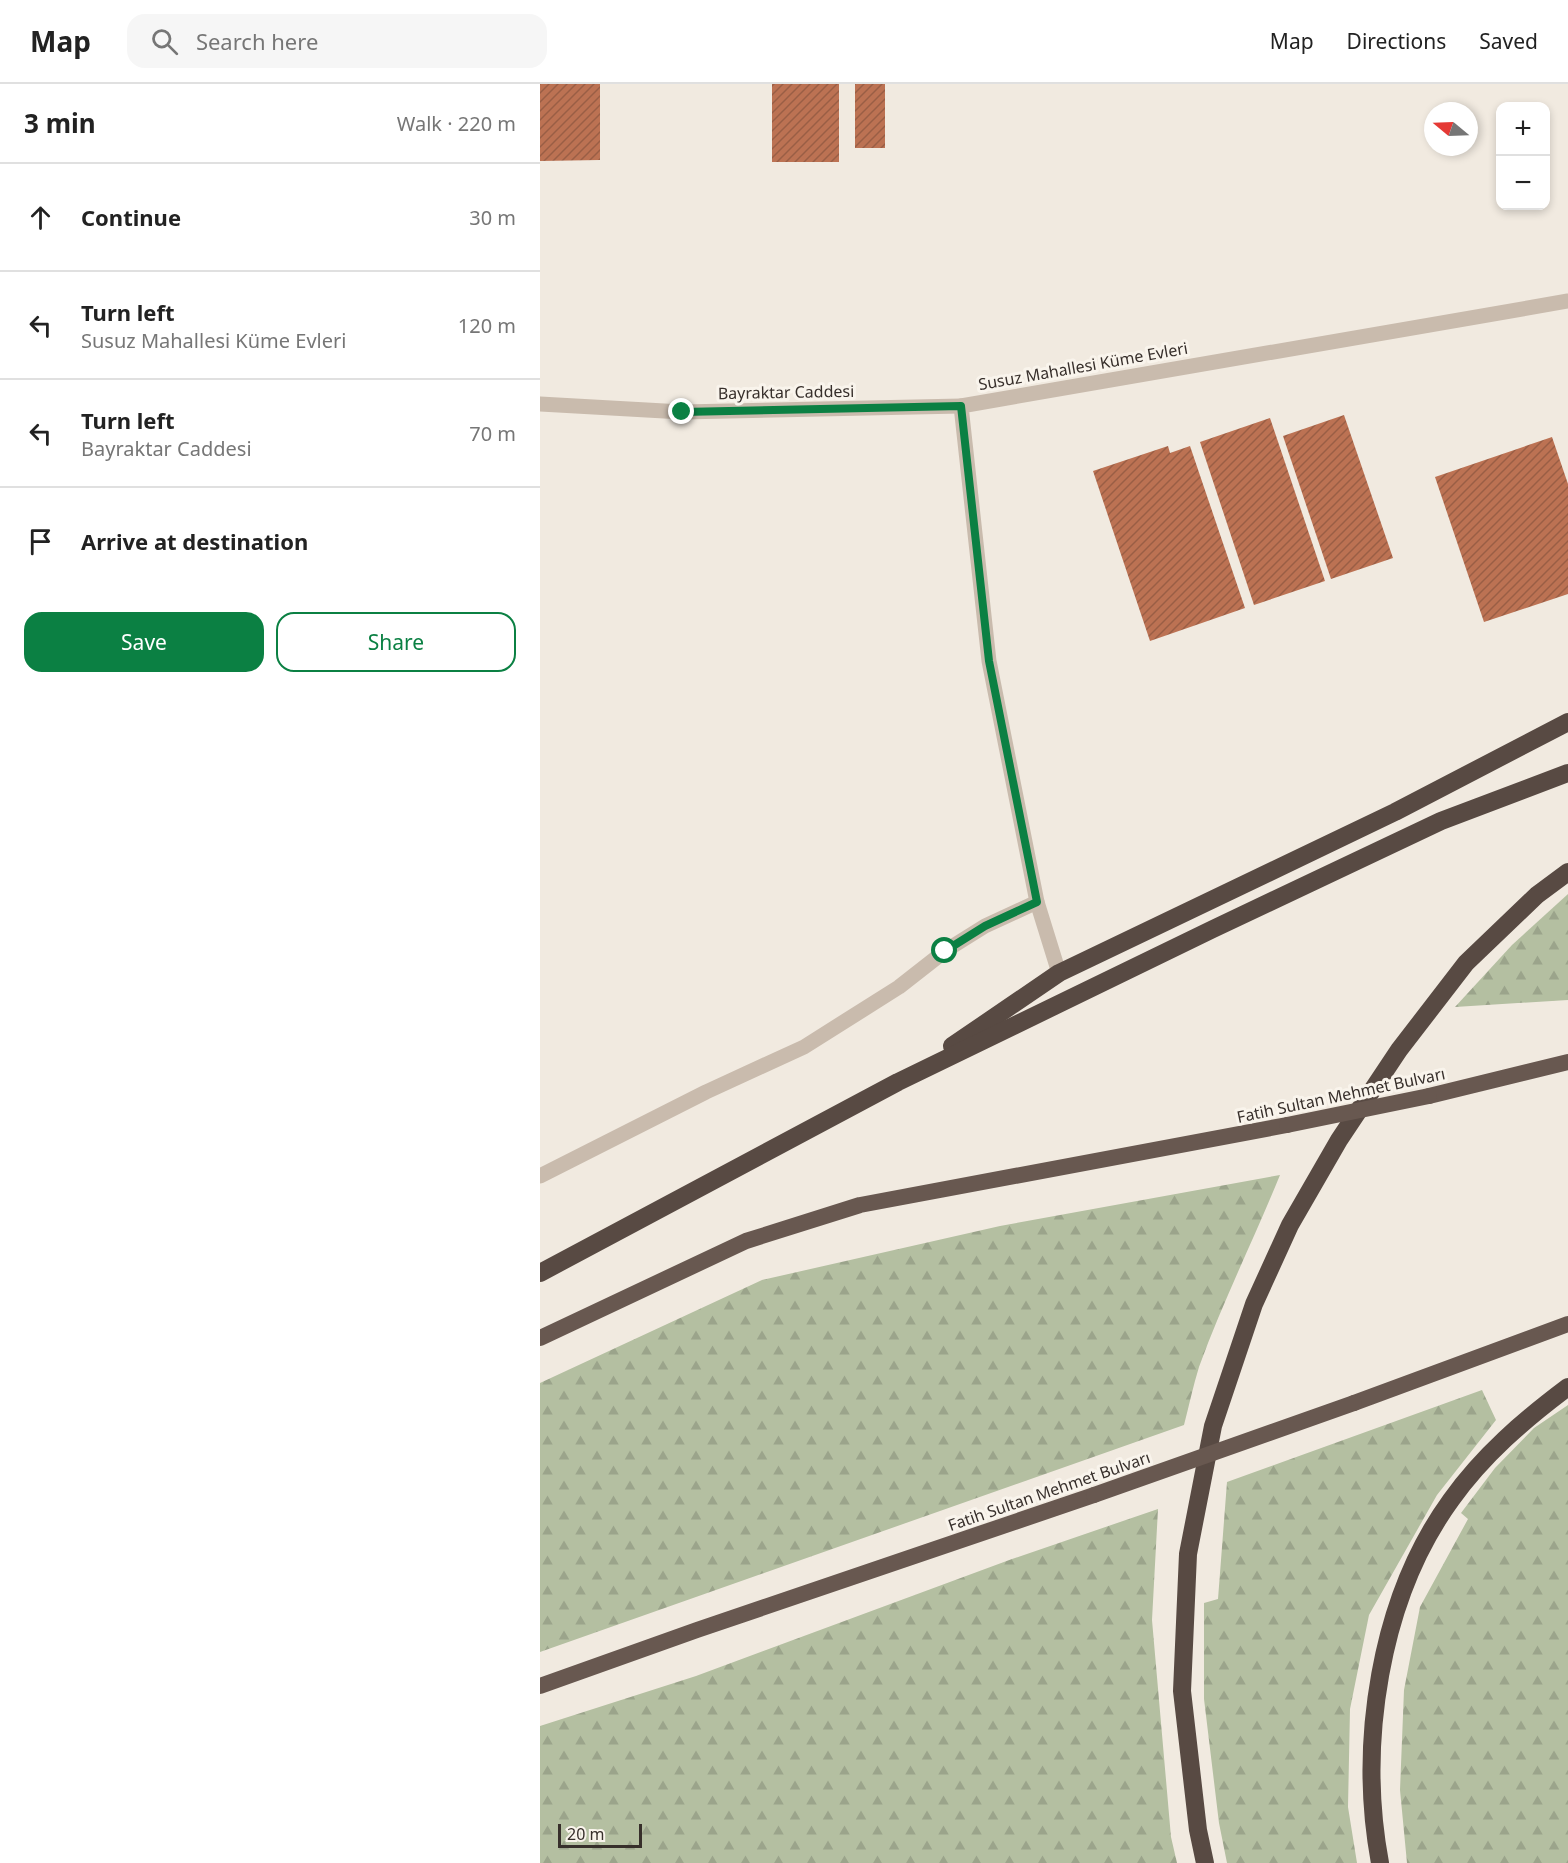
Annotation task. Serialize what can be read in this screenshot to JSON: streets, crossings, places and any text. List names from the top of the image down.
{
  "streets": {
    "highway": ["Fatih Sultan Mehmet Bulvarı"],
    "street": ["Susuz Mahallesi Küme Evleri", "Bayraktar Caddesi"]
  },
  "crossings": [
    ["Susuz Mahallesi Küme Evleri", "Bayraktar Caddesi"]
  ],
  "scale_bar": "20 m",
  "north": "left",
  "page": {
    "header": "Map",
    "search": "Search here",
    "nav": ["Map", "Directions", "Saved"],
    "heading": ["3 min", "Walk · 220 m"],
    "map_buttons": ["+", "−"],
    "list": [
      ["Continue", "30 m"],
      ["Turn left", "Susuz Mahallesi Küme Evleri", "120 m"],
      ["Turn left", "Bayraktar Caddesi", "70 m"],
      "Arrive at destination"
    ],
    "buttons": ["Save", "Share"],
    "scale": "20 m"
  }
}
